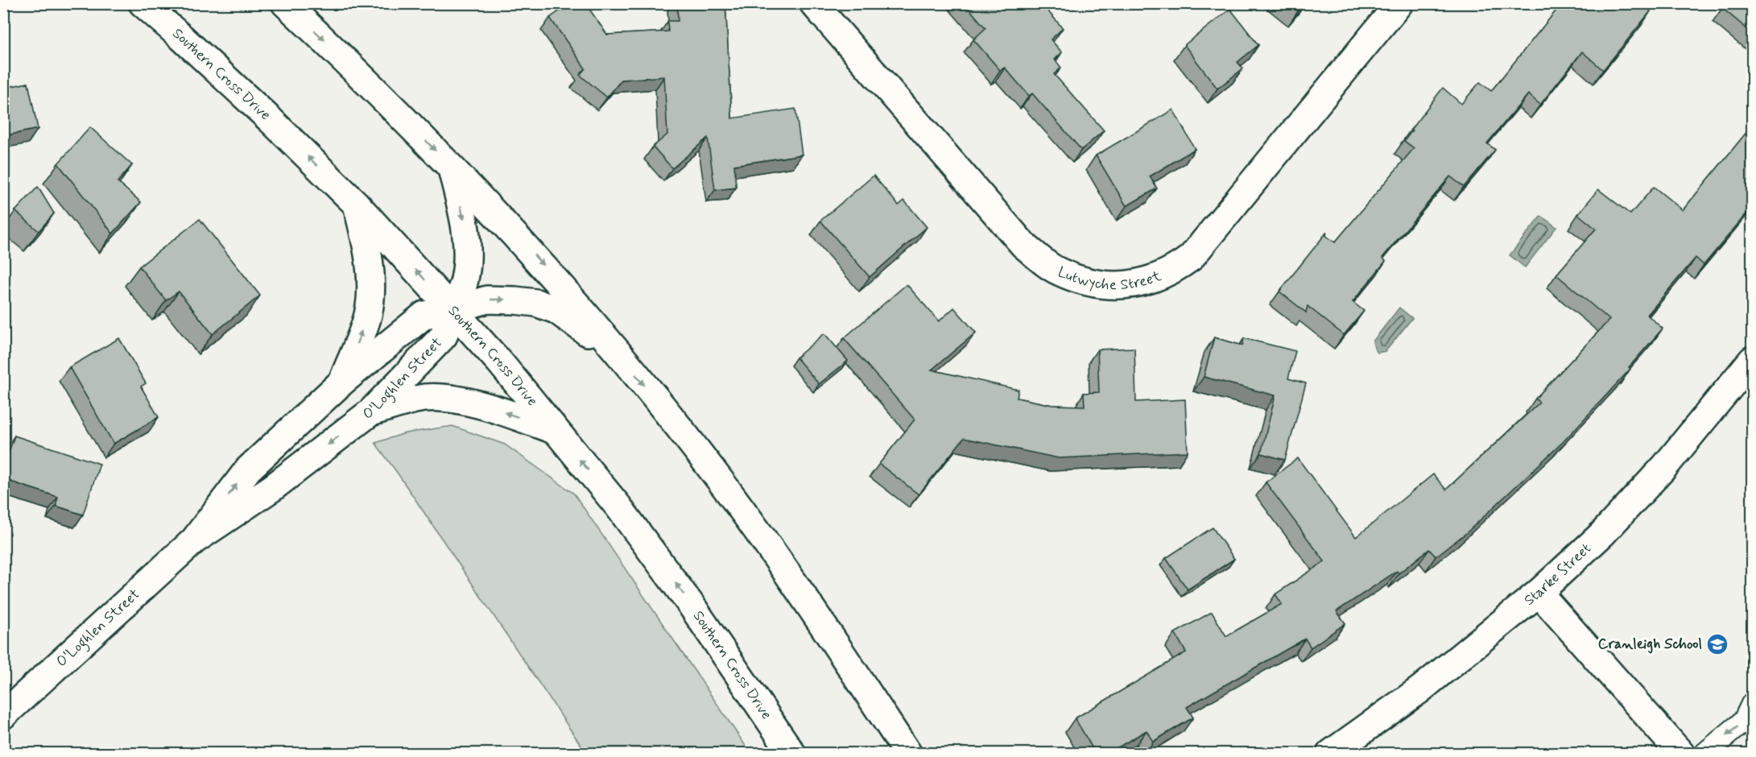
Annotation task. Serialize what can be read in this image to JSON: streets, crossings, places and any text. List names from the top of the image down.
{
  "streets": {
    "main road": [
      "Southern Cross Drive",
      "Lutwyche Street",
      "O'Loghlen Street",
      "Starke Street"
    ]
  },
  "crossings": [
    ["Southern Cross Drive", "O'Loghlen Street"]
  ],
  "places": {
    "school or university": ["Cranleigh School"]
  }
}
